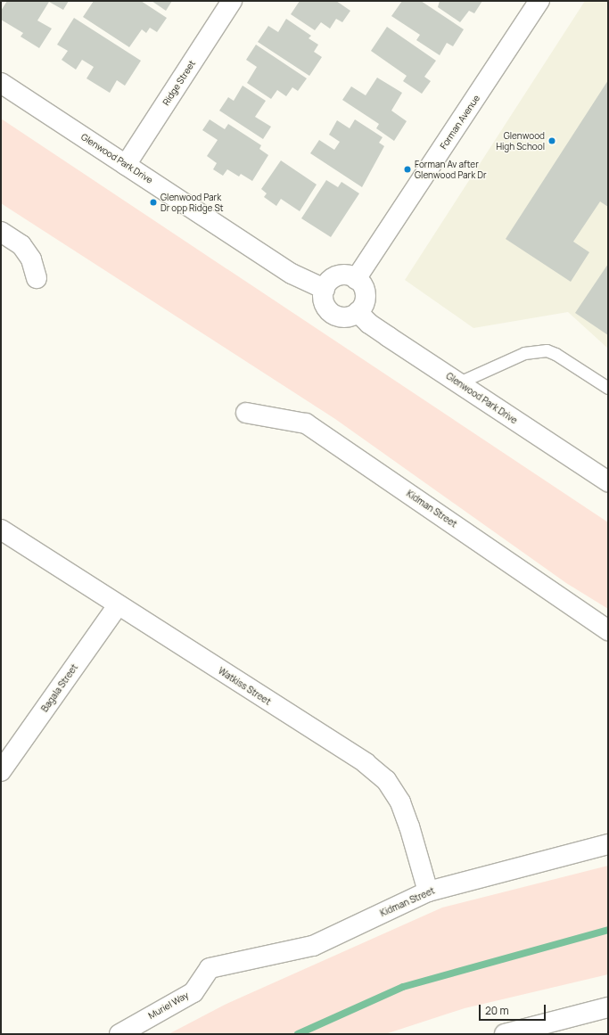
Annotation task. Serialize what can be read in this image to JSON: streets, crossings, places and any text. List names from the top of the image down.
{
  "streets": {
    "street": [
      "Ridge Street",
      "Forman Avenue",
      "Glenwood Park Drive",
      "Kidman Street",
      "Watkiss Street",
      "Bagala Street",
      "Muriel Way"
    ]
  },
  "crossings": [
    ["Ridge Street", "Glenwood Park Drive"],
    ["Forman Avenue", "Glenwood Park Drive"],
    ["Kidman Street", "Watkiss Street"],
    ["Kidman Street", "Muriel Way"],
    ["Watkiss Street", "Bagala Street"]
  ],
  "places": ["Glenwood High School", "Forman Av after Glenwood Park Dr", "Glenwood Park Dr opp Ridge St"],
  "scale_bar": "20 m"
}
